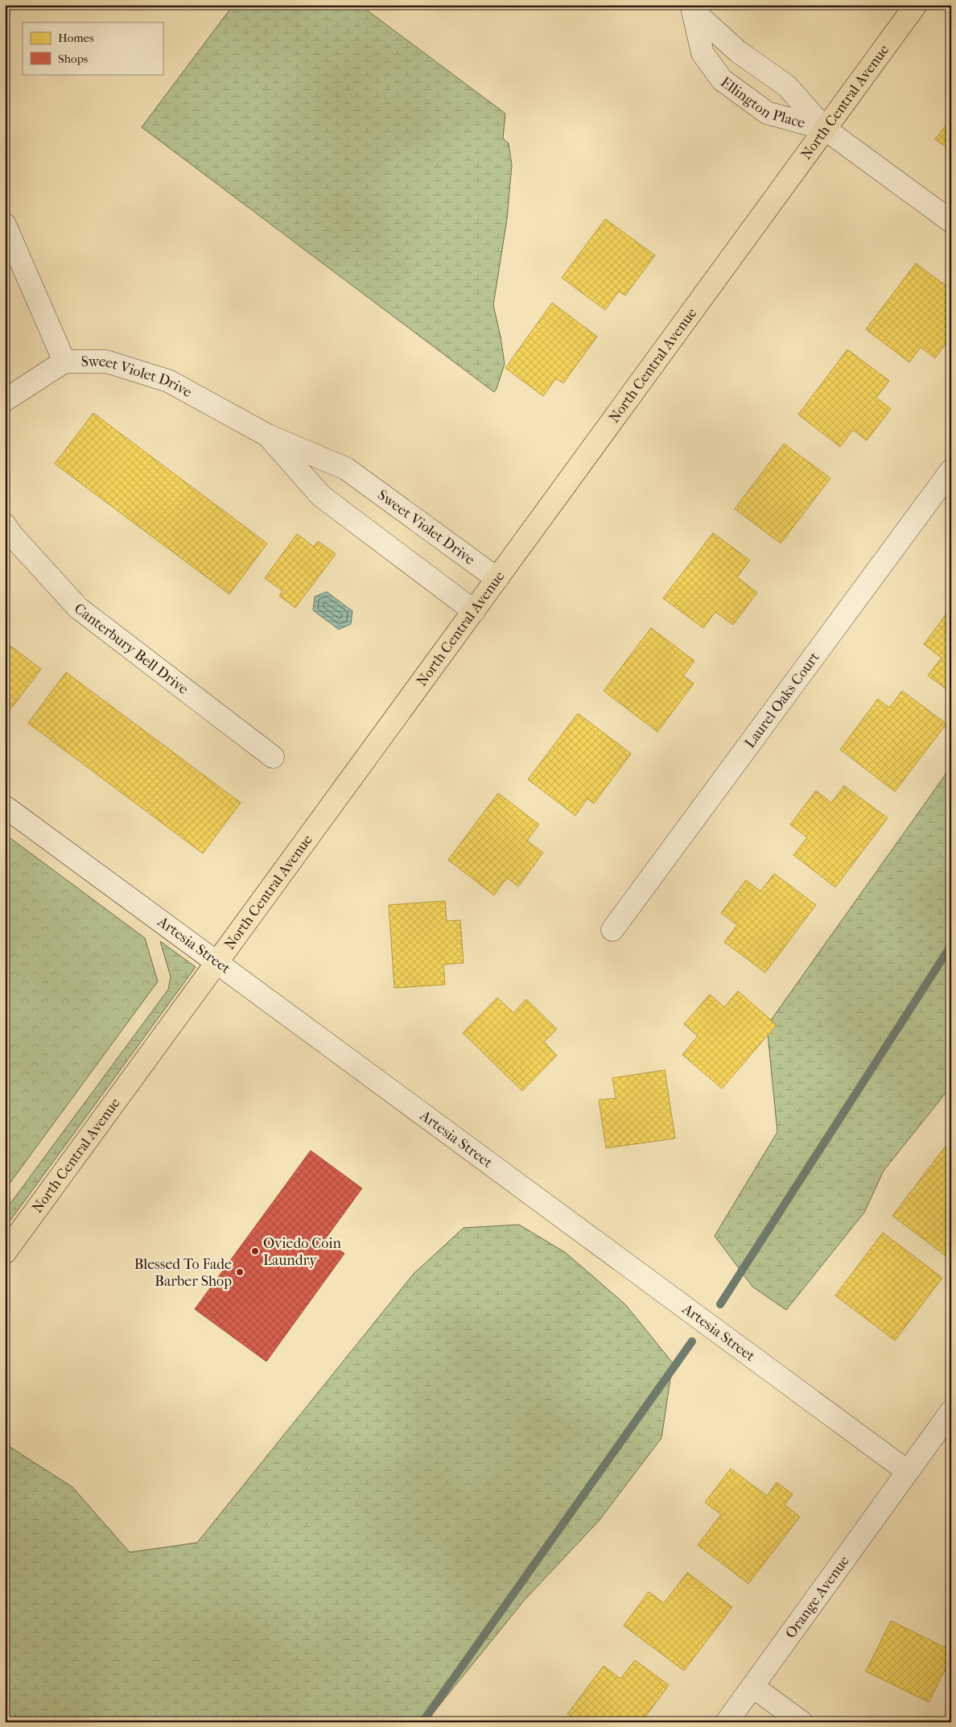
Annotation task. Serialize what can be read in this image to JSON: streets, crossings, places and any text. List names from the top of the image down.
{
  "streets": {
    "main road": ["North Central Avenue"],
    "street": [
      "Ellington Place",
      "Sweet Violet Drive",
      "Canterbury Bell Drive",
      "Laurel Oaks Court",
      "Artesia Street",
      "Orange Avenue"
    ]
  },
  "crossings": [
    ["Ellington Place", "North Central Avenue"],
    ["North Central Avenue", "Sweet Violet Drive"],
    ["North Central Avenue", "Artesia Street"],
    ["Artesia Street", "Orange Avenue"]
  ],
  "places": ["Oviedo Coin Laundry", "Blessed To Fade Barber Shop"],
  "legend": ["Homes", "Shops"]
}
